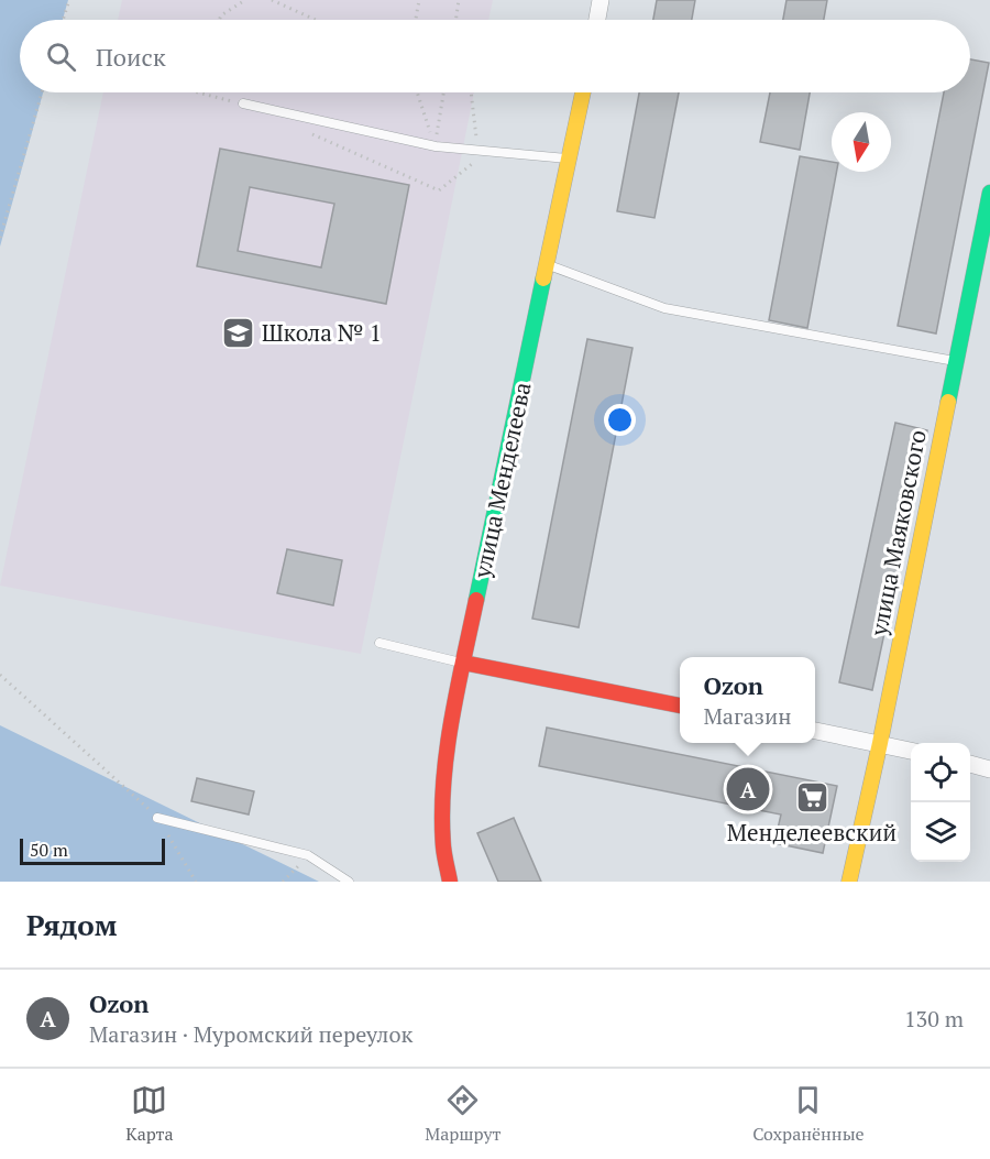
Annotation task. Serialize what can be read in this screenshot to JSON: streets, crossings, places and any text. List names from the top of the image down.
{
  "streets": {
    "street": ["улица Менделеева", "улица Маяковского"]
  },
  "places": {
    "school or university": ["Школа № 1"],
    "supermarket": ["Менделеевский"]
  },
  "scale_bar": "50 m",
  "north": "bottom",
  "page": {
    "search": "Поиск",
    "popup": ["Ozon", "Магазин"],
    "pins": "A",
    "scale": "50 m",
    "heading": "Рядом",
    "list": [
      {
        "mark": "A",
        "name": "Ozon",
        "note": "Магазин · Муромский переулок",
        "value": "130 m"
      }
    ],
    "nav": ["Карта", "Маршрут", "Сохранённые"]
  }
}
